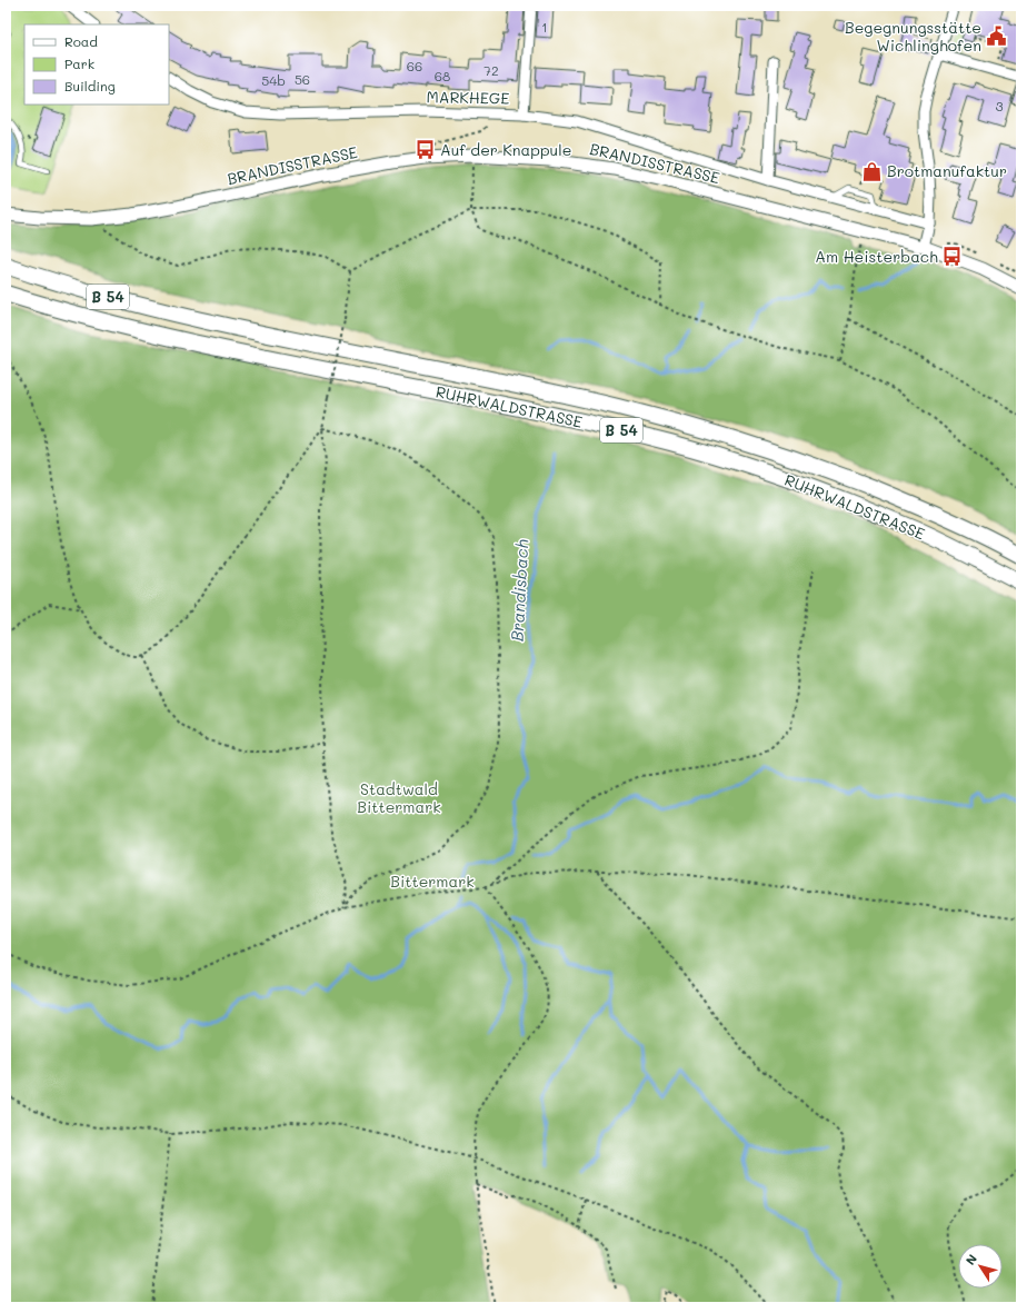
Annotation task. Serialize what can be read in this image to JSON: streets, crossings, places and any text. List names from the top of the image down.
{
  "streets": {
    "highway": ["B 54", "RUHRWALDSTRASSE"],
    "street": ["MARKHEGE", "BRANDISSTRASSE"]
  },
  "water": ["Brandisbach"],
  "parks": ["Stadtwald Bittermark", "Bittermark"],
  "places": {
    "public building": ["Begegnungsstätte Wichlinghofen"],
    "bus stop": ["Auf der Knappule", "Am Heisterbach"],
    "shop": ["Brotmanufaktur"]
  },
  "house_numbers": [
    "1",
    "66",
    "72",
    "68",
    "56",
    "54b",
    "3"
  ],
  "legend": ["Road", "Park", "Building"],
  "north": "top left"
}
